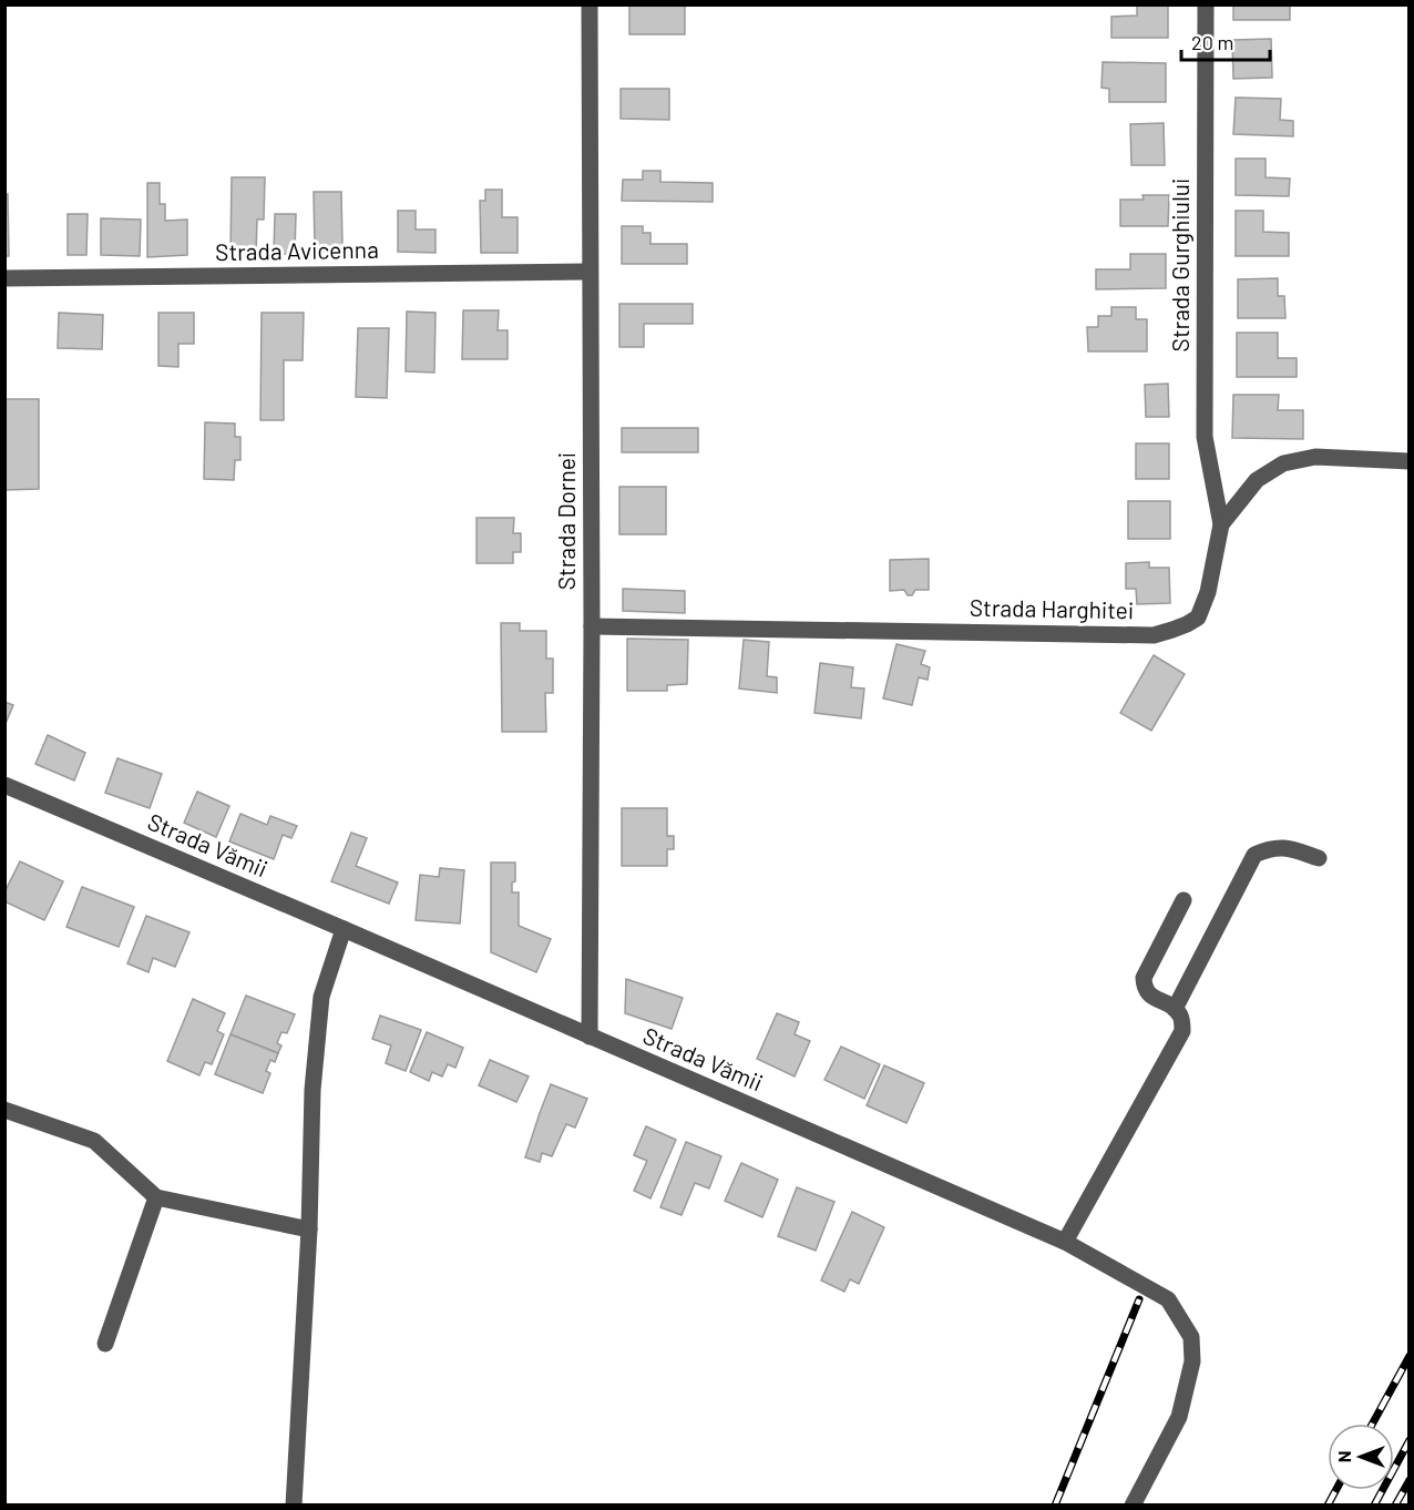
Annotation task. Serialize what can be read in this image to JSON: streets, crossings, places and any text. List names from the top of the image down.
{
  "streets": {
    "street": [
      "Strada Avicenna",
      "Strada Gurghiului",
      "Strada Dornei",
      "Strada Harghitei",
      "Strada Vămii"
    ]
  },
  "crossings": [
    ["Strada Avicenna", "Strada Dornei"],
    ["Strada Gurghiului", "Strada Harghitei"],
    ["Strada Dornei", "Strada Harghitei"],
    ["Strada Dornei", "Strada Vămii"]
  ],
  "scale_bar": "20 m",
  "north": "left"
}
